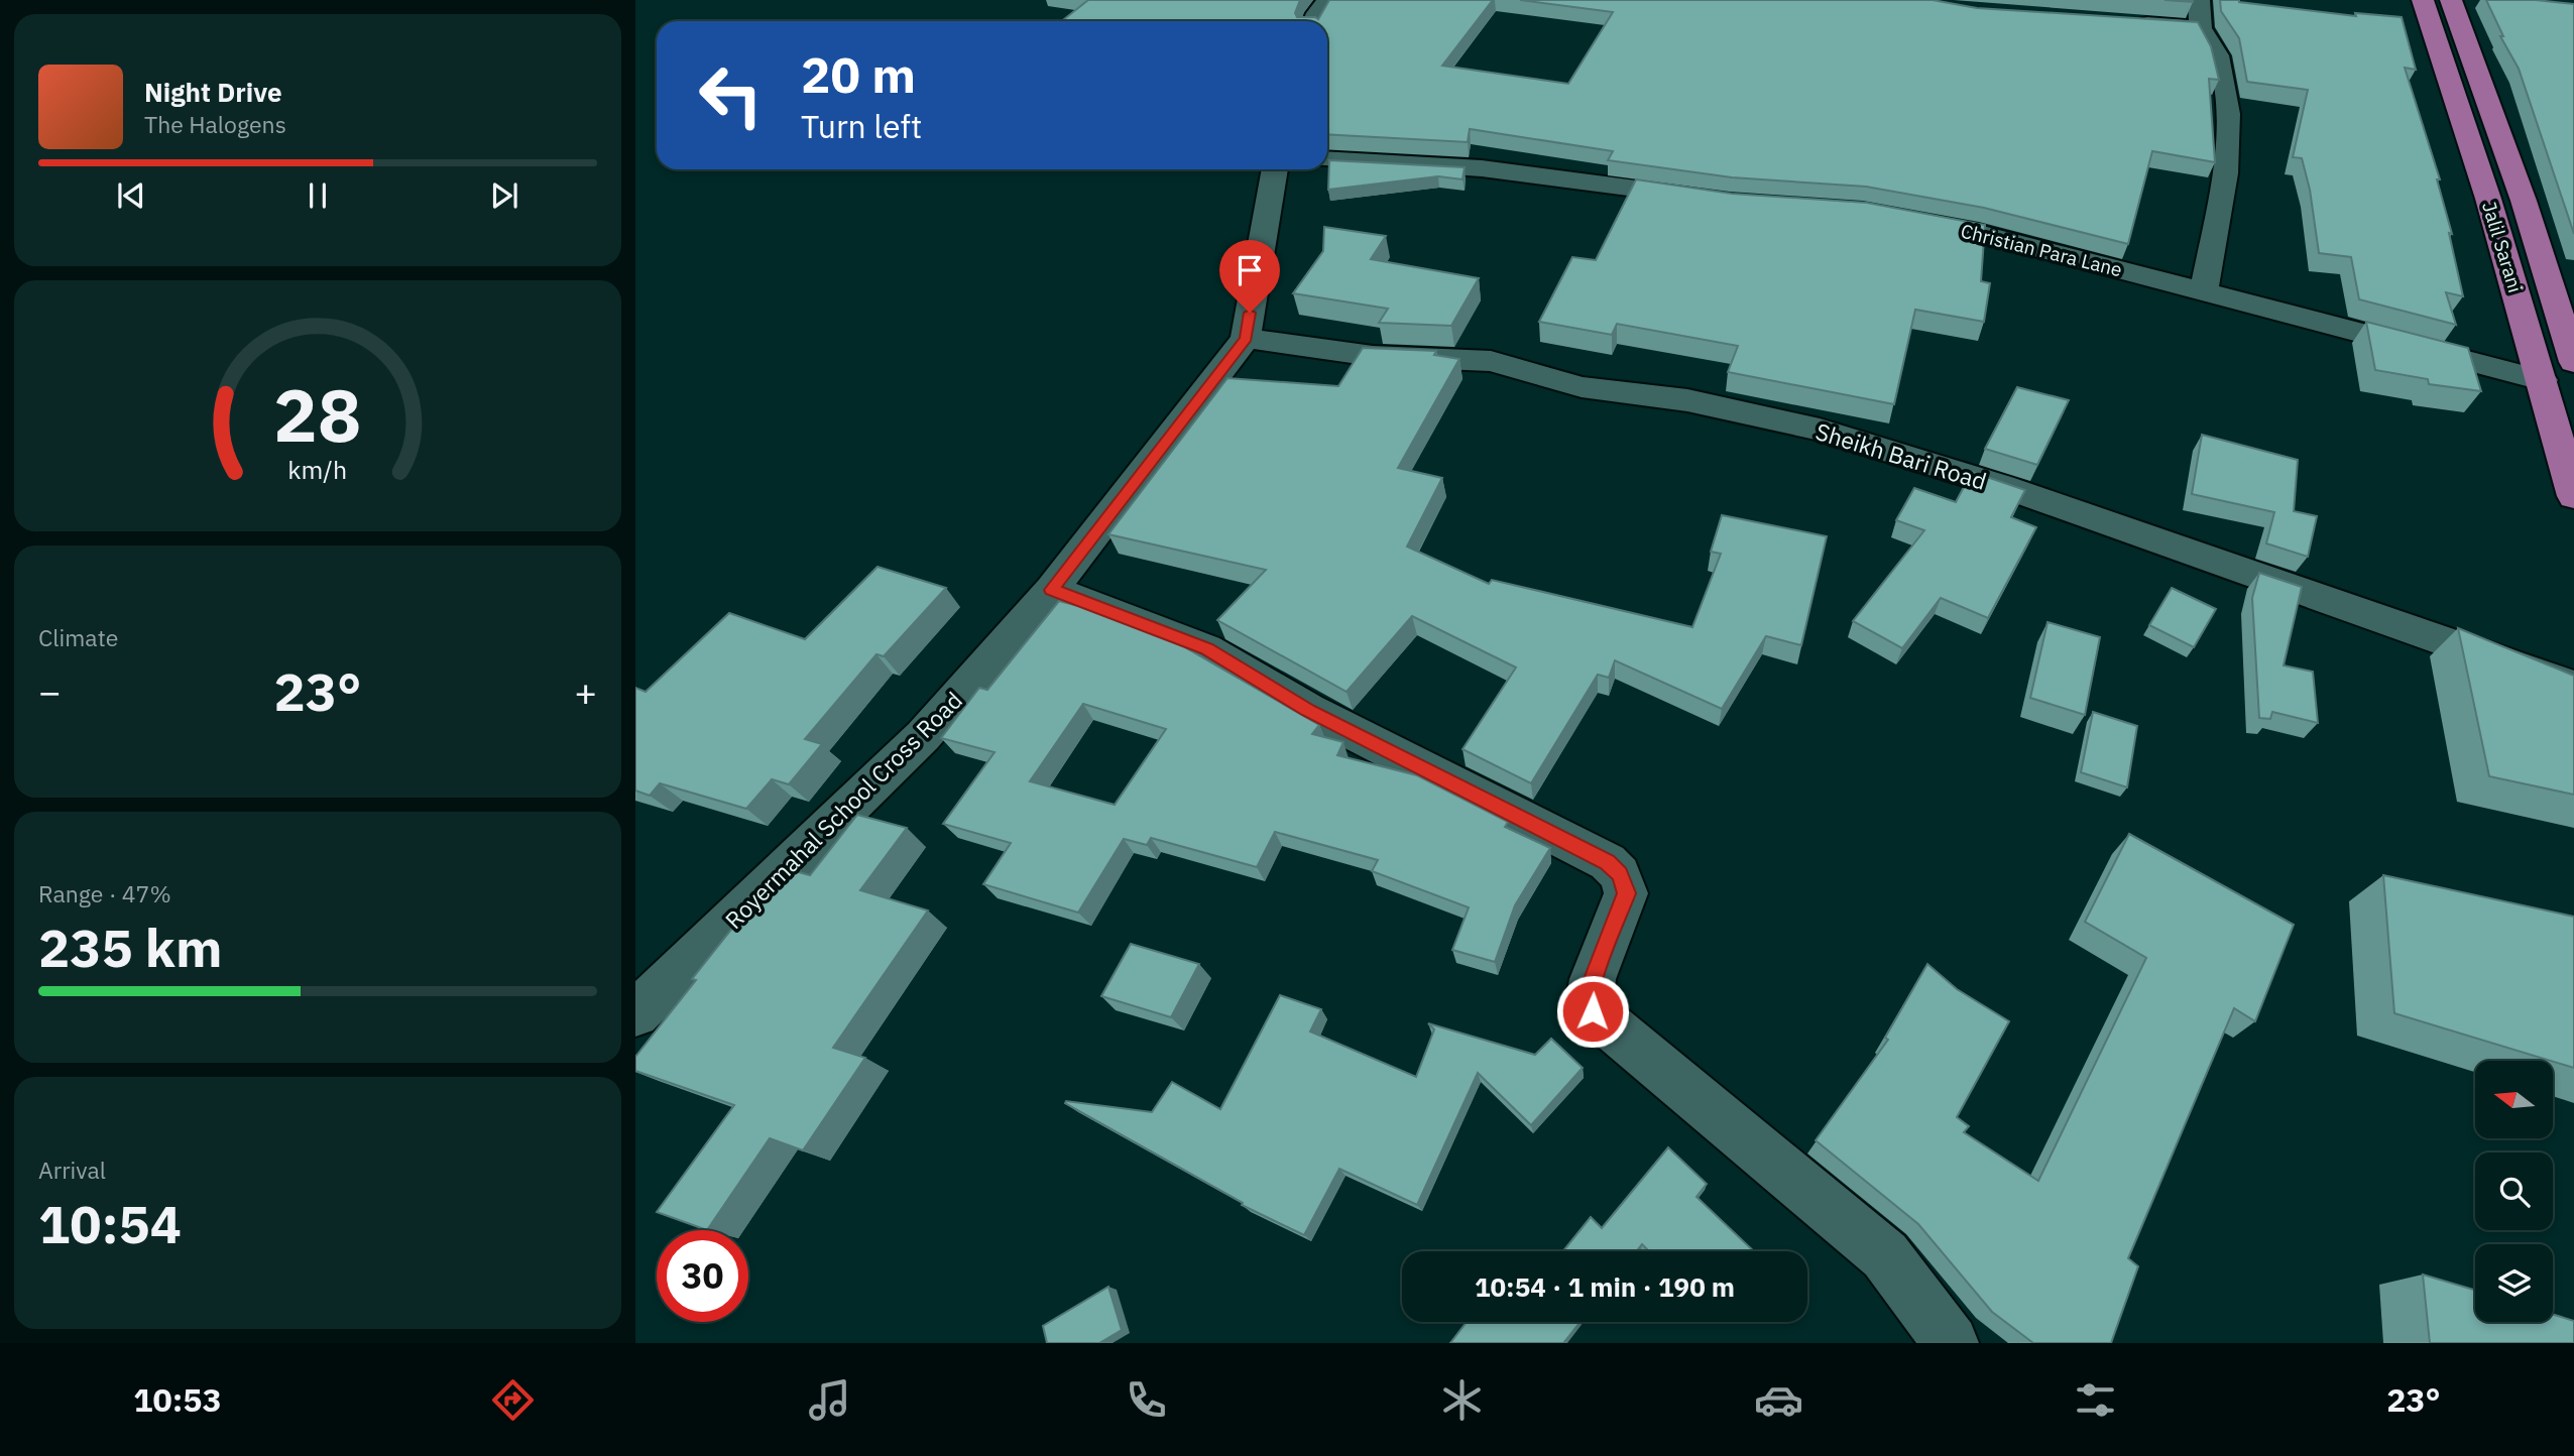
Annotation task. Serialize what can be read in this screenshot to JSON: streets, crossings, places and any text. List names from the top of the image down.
{
  "streets": {
    "main road": ["Jalil Sarani"],
    "street": ["Christian Para Lane", "Sheikh Bari Road", "Royermahal School Cross Road"]
  },
  "crossings": [
    ["Jalil Sarani", "Christian Para Lane"],
    ["Sheikh Bari Road", "Royermahal School Cross Road"]
  ],
  "north": "left",
  "page": {
    "turn": ["20 m", "Turn left"],
    "song": ["Night Drive", "The Halogens"],
    "tile": [
      "Climate",
      ["Range · 47%", "235 km"],
      ["Arrival", "10:54"]
    ],
    "heat": ["−", "23°", "+"],
    "limit": "30",
    "trip": "10:54 · 1 min · 190 m",
    "tabs": ["10:53", "23°"],
    "gauge": ["28", "km/h"]
  }
}
